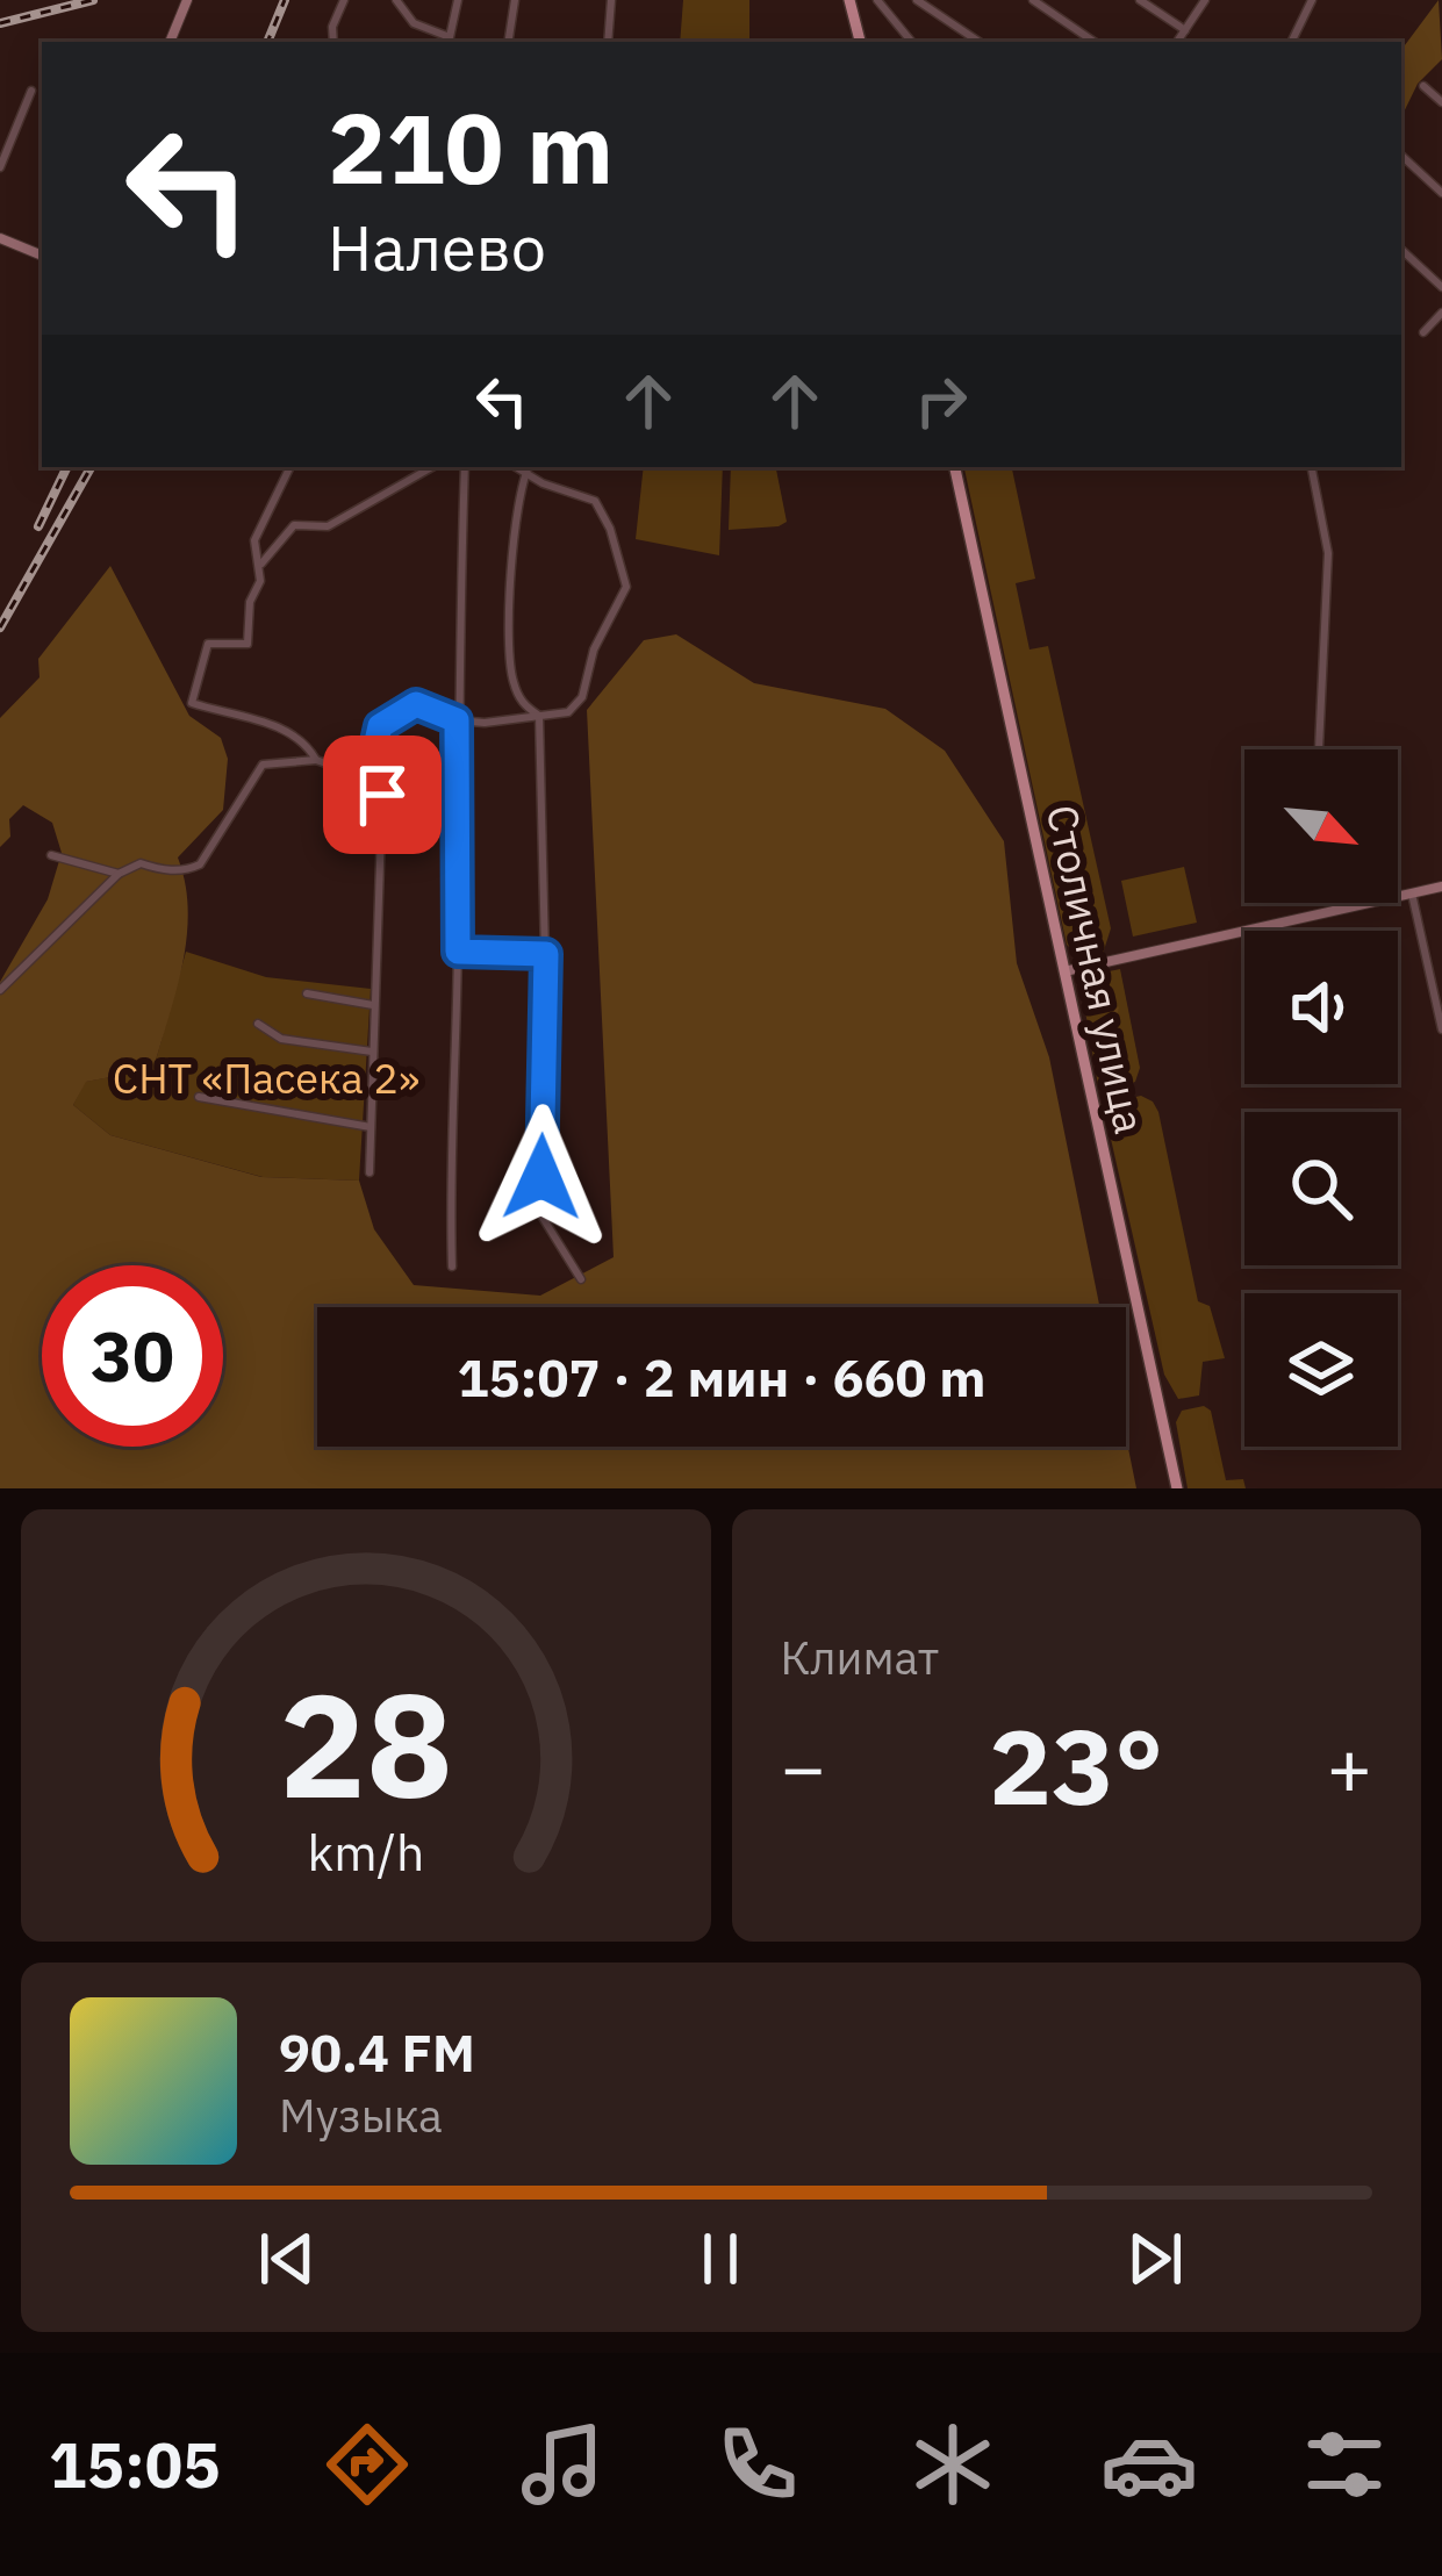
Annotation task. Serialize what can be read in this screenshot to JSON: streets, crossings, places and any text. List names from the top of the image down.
{
  "streets": {
    "main road": ["Столичная улица"]
  },
  "parks": ["СНТ «Пасека 2»"],
  "north": "bottom right",
  "page": {
    "turn": ["210 m", "Налево"],
    "limit": "30",
    "trip": "15:07 · 2 мин · 660 m",
    "tile": "Климат",
    "heat": ["−", "23°", "+"],
    "song": ["90.4 FM", "Музыка"],
    "tabs": "15:05",
    "gauge": ["28", "km/h"]
  }
}
